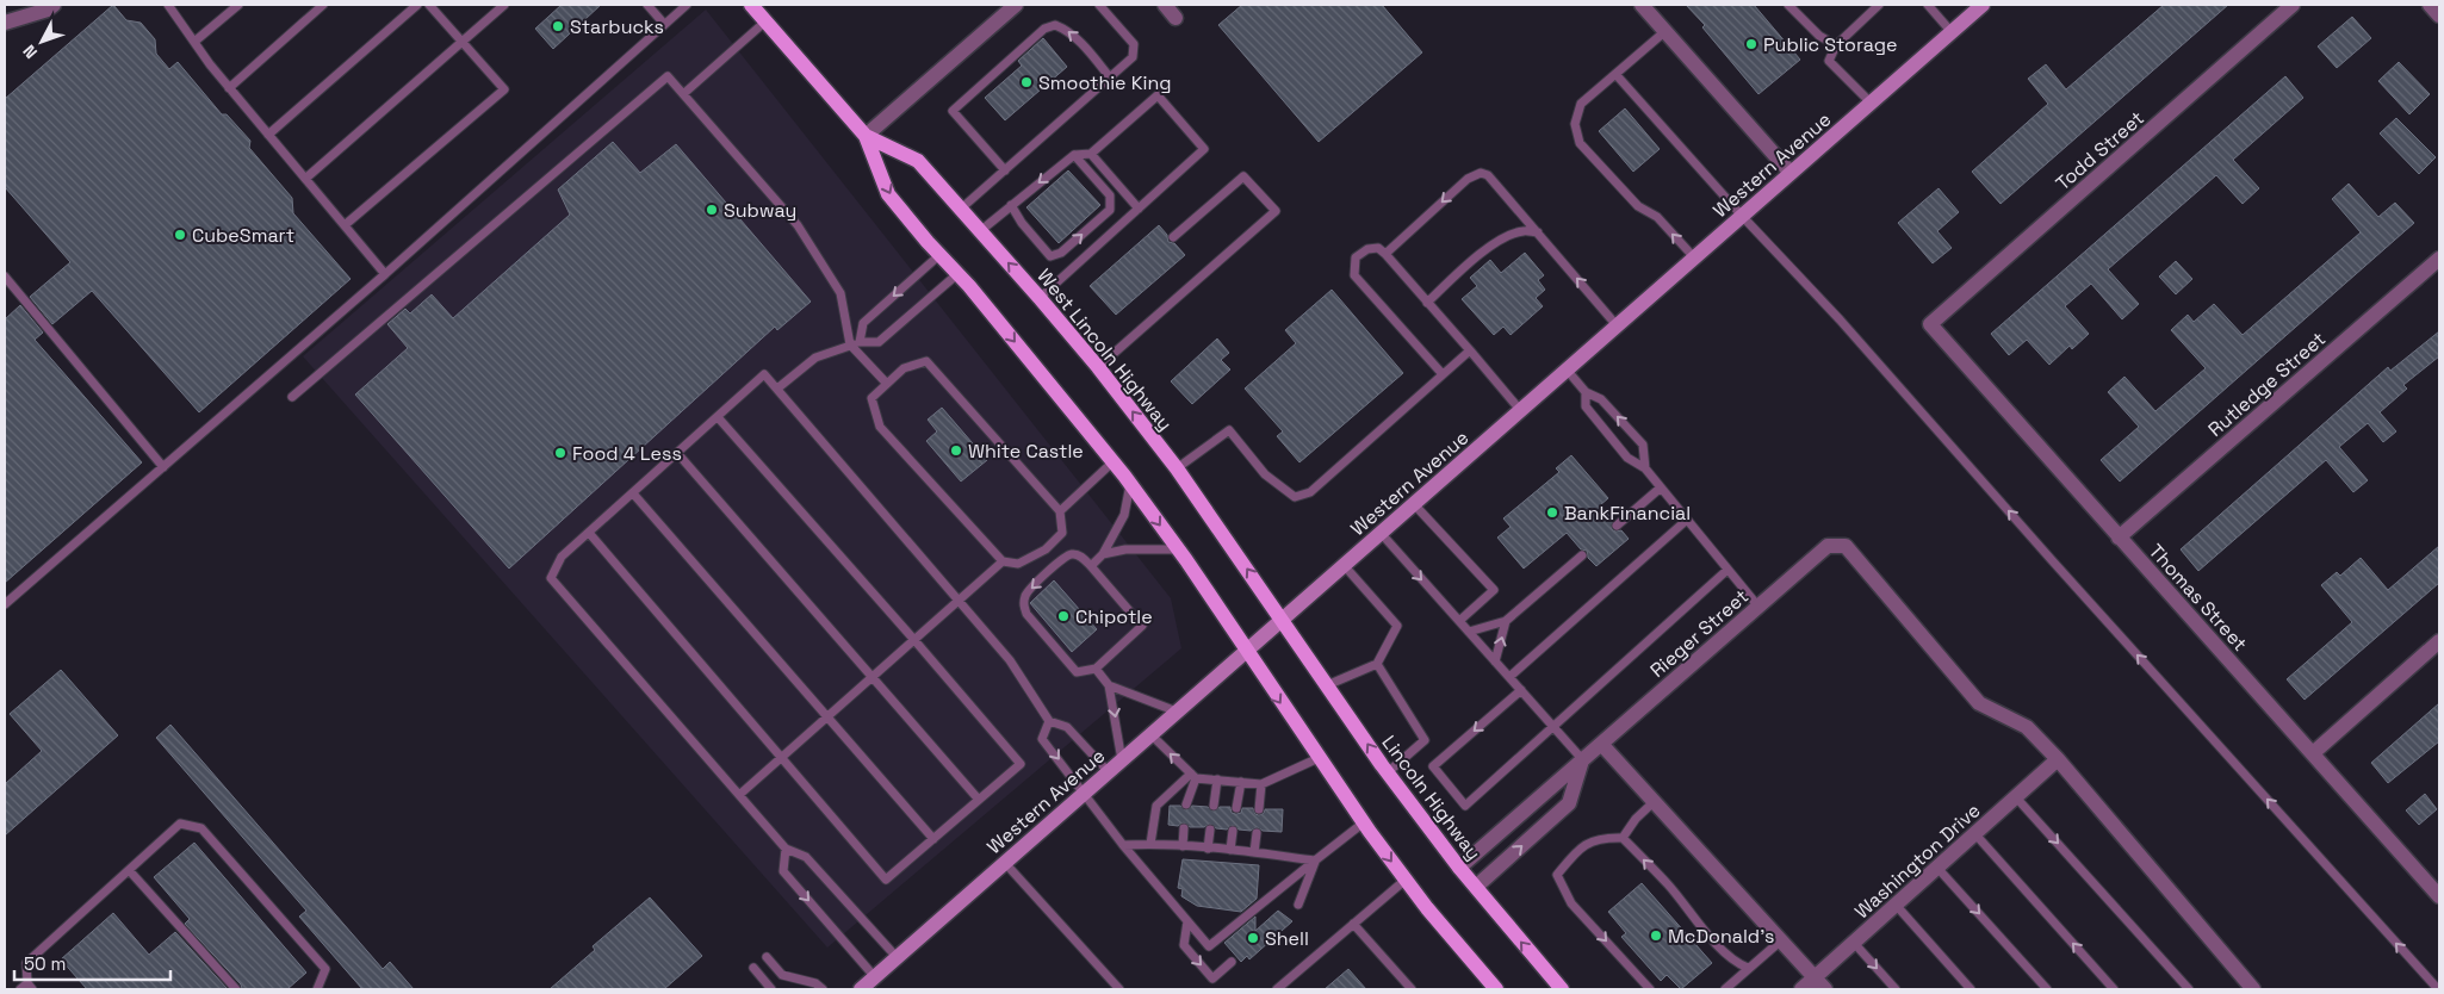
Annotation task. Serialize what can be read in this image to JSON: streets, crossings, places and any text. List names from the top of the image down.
{
  "streets": {
    "main road": ["Western Avenue", "West Lincoln Highway", "Lincoln Highway"],
    "street": [
      "Todd Street",
      "Rutledge Street",
      "Thomas Street",
      "Rieger Street",
      "Washington Drive"
    ]
  },
  "crossings": [
    ["Todd Street", "Thomas Street"],
    ["Western Avenue", "West Lincoln Highway"],
    ["Western Avenue", "Lincoln Highway"],
    ["West Lincoln Highway", "Lincoln Highway"],
    ["Rutledge Street", "Thomas Street"],
    ["Rieger Street", "Lincoln Highway"],
    ["Rieger Street", "Washington Drive"]
  ],
  "places": [
    "Starbucks",
    "Public Storage",
    "Smoothie King",
    "Subway",
    "CubeSmart",
    "White Castle",
    "Food 4 Less",
    "BankFinancial",
    "Chipotle",
    "McDonald's",
    "Shell"
  ],
  "scale_bar": "50 m",
  "north": "bottom left"
}
